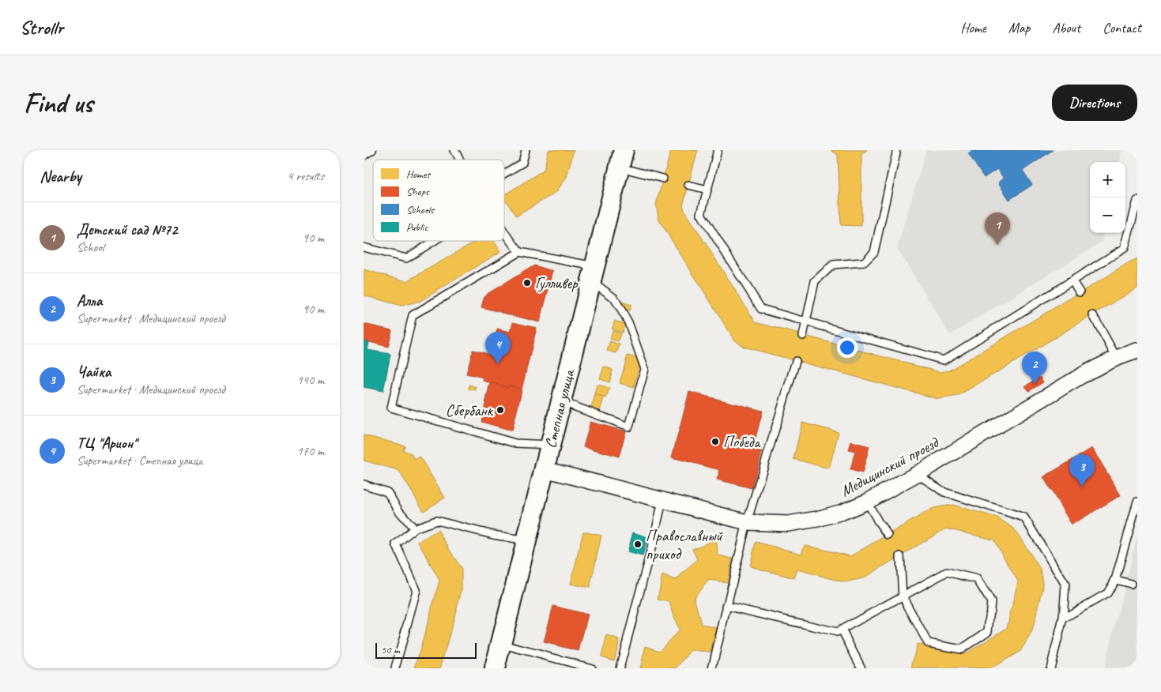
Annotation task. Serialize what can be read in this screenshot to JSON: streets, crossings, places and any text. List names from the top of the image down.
{
  "streets": {
    "street": ["Степная улица", "Медицинский проезд"]
  },
  "crossings": [
    ["Степная улица", "Медицинский проезд"]
  ],
  "places": [
    "Гулливер",
    "Сбербанк",
    "Победа",
    "Православный приход"
  ],
  "legend": [
    "Homes",
    "Shops",
    "Schools",
    "Public"
  ],
  "scale_bar": "50 m",
  "page": {
    "header": "Strollr",
    "nav": [
      "Home",
      "Map",
      "About",
      "Contact"
    ],
    "buttons": "Directions",
    "title": "Find us",
    "heading": ["Nearby", "4 results"],
    "map_buttons": ["+", "−"],
    "list": [
      {
        "mark": "1",
        "name": "Детский сад №72",
        "note": "School",
        "value": "90 m"
      },
      {
        "mark": "2",
        "name": "Алла",
        "note": "Supermarket · Медицинский проезд",
        "value": "90 m"
      },
      {
        "mark": "3",
        "name": "Чайка",
        "note": "Supermarket · Медицинский проезд",
        "value": "140 m"
      },
      {
        "mark": "4",
        "name": "ТЦ \"Арион\"",
        "note": "Supermarket · Степная улица",
        "value": "170 m"
      }
    ],
    "pins": [
      "1",
      "4",
      "2",
      "3"
    ],
    "scale": "50 m"
  }
}
